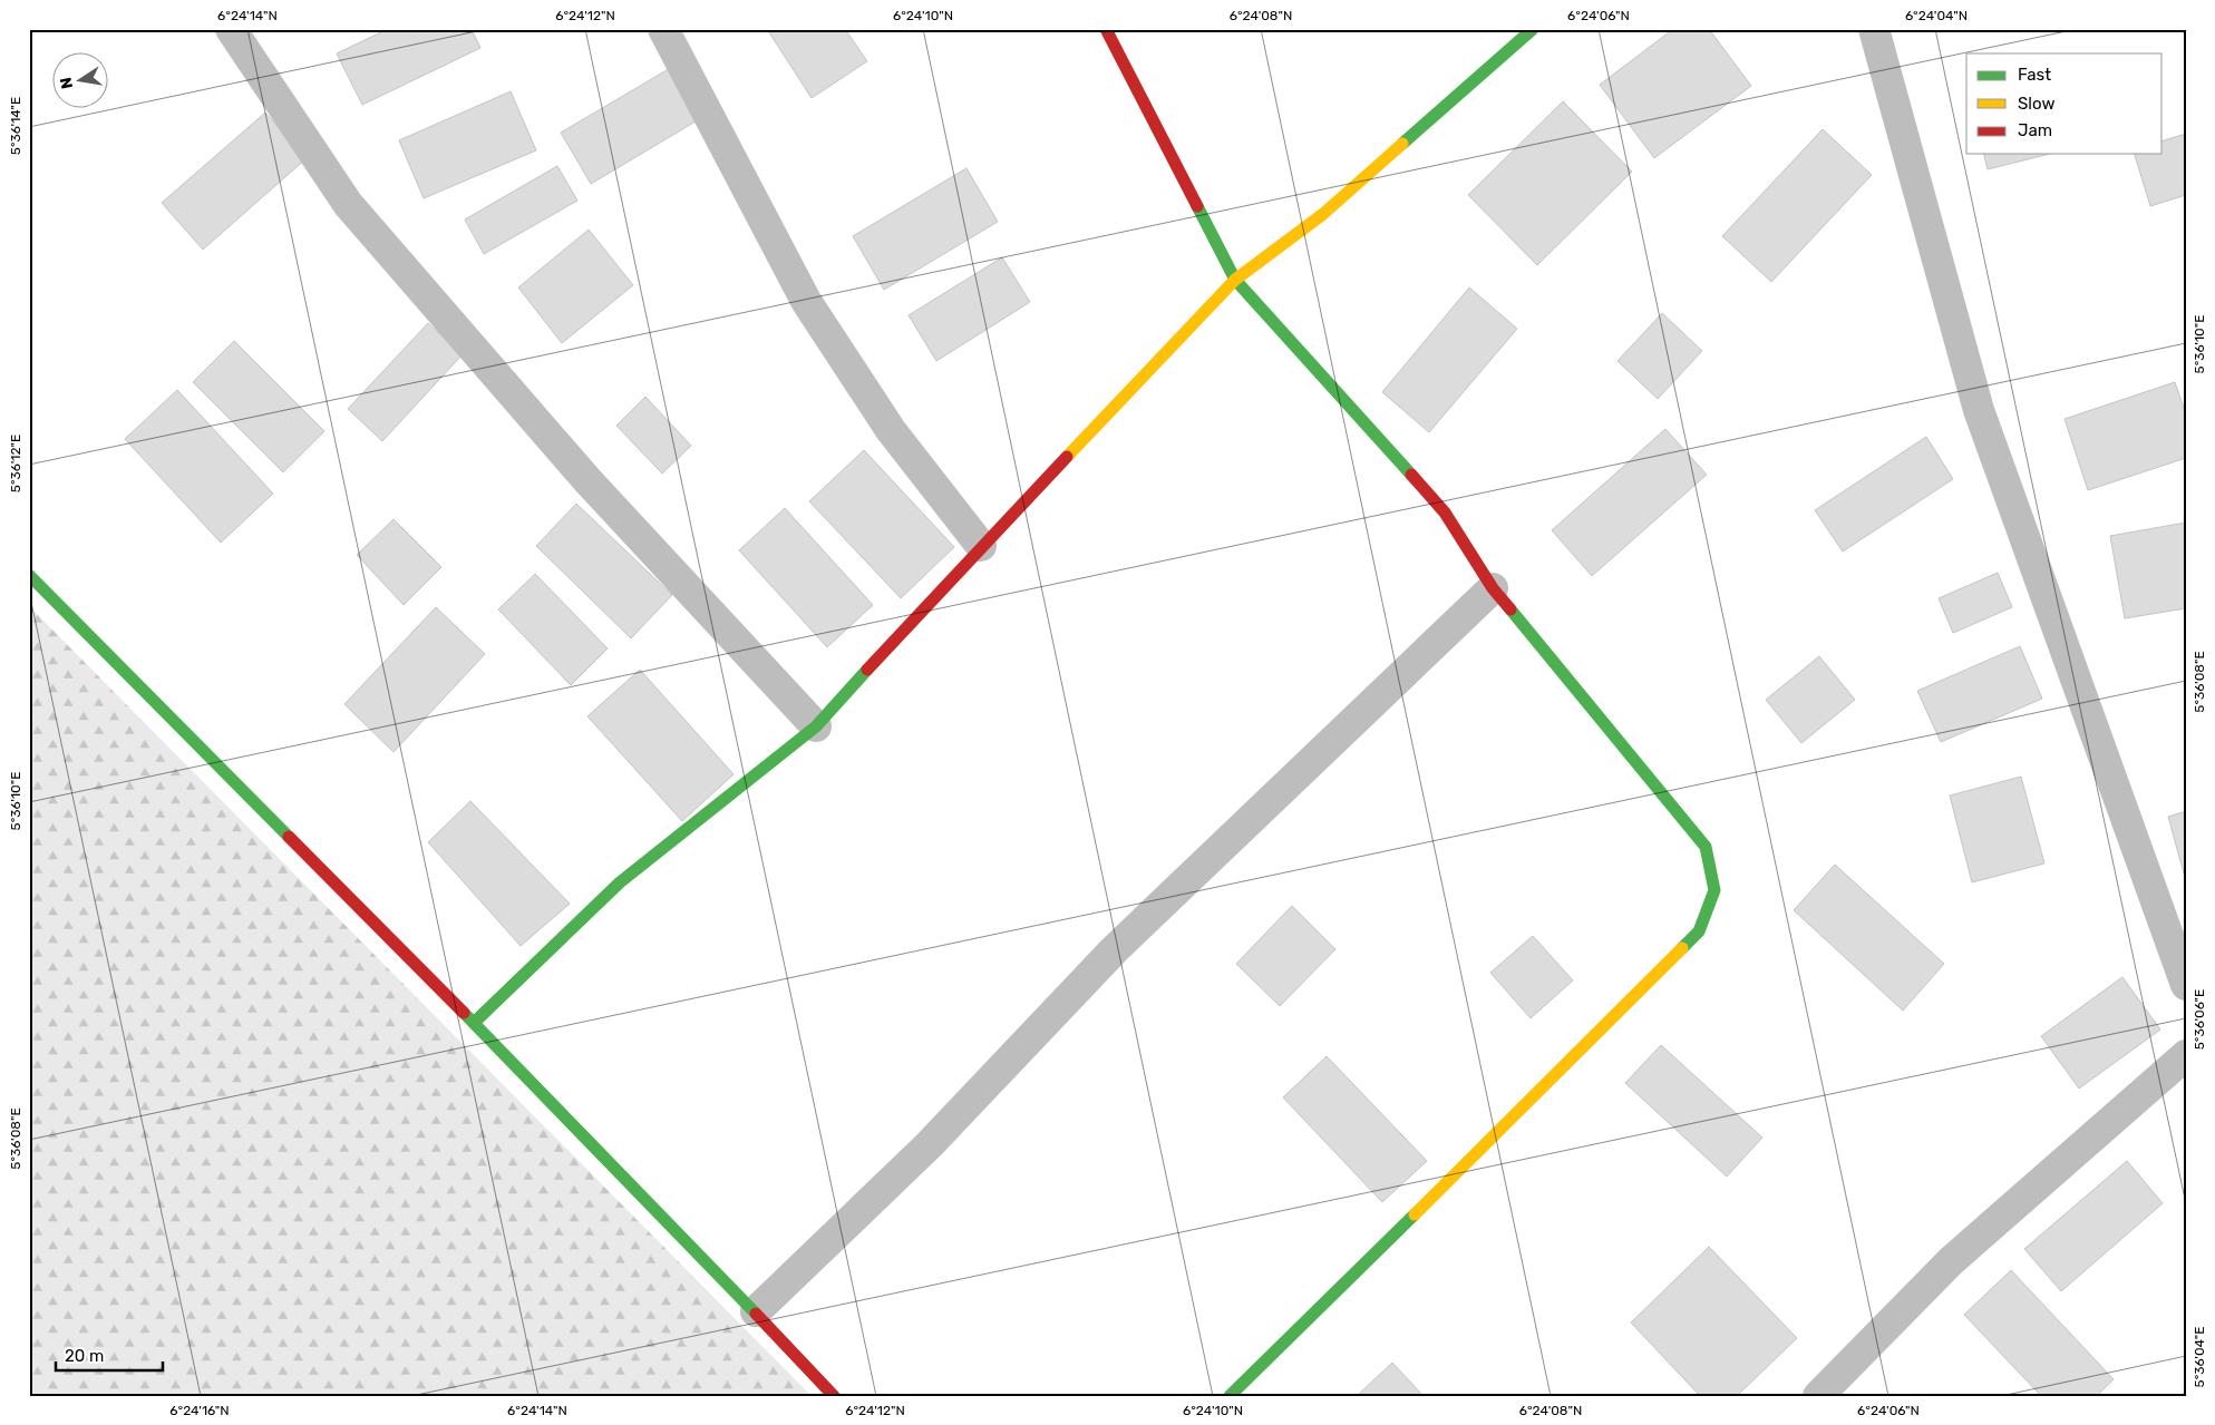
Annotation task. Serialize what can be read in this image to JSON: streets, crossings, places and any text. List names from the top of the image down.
{
  "legend": ["Fast", "Slow", "Jam"],
  "scale_bar": "20 m",
  "north": "left",
  "coordinates": [
    "6°24'14\"N",
    "6°24'12\"N",
    "6°24'10\"N",
    "6°24'08\"N",
    "6°24'06\"N",
    "6°24'04\"N",
    "5°36'14\"E",
    "5°36'10\"E",
    "5°36'12\"E",
    "5°36'08\"E",
    "5°36'06\"E",
    "5°36'04\"E",
    "6°24'16\"N"
  ]
}
